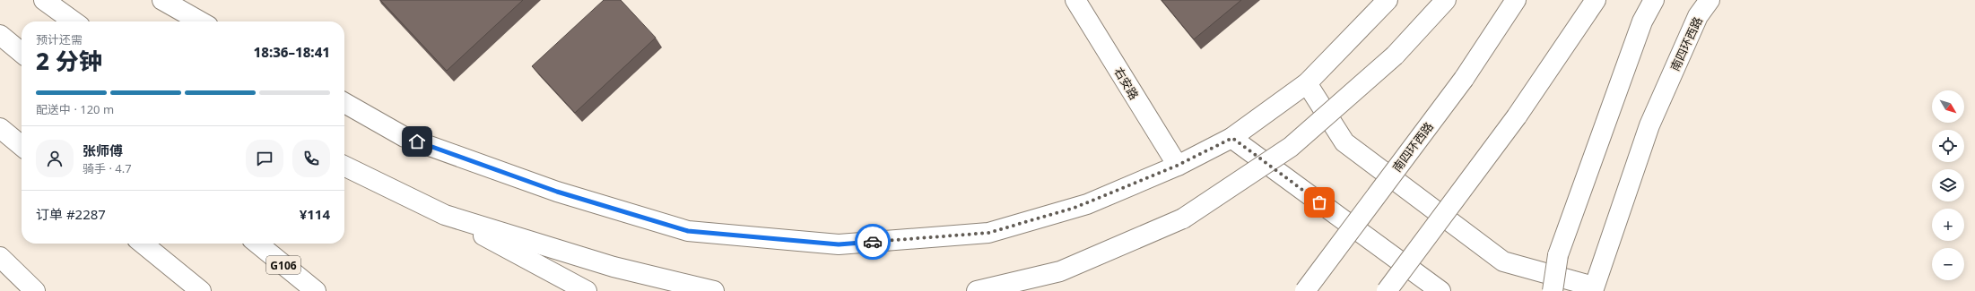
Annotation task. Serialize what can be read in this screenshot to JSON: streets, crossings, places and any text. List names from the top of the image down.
{
  "streets": {
    "main road": ["南四环西路", "右安路", "G106"]
  },
  "north": "bottom right",
  "page": {
    "heading": ["2 分钟", "预计还需", "18:36–18:41"],
    "panel": [
      "张师傅",
      "骑手 · 4.7",
      "订单 #2287",
      "¥114"
    ],
    "bar": "配送中 · 120 m",
    "map_buttons": ["+", "−"]
  }
}
